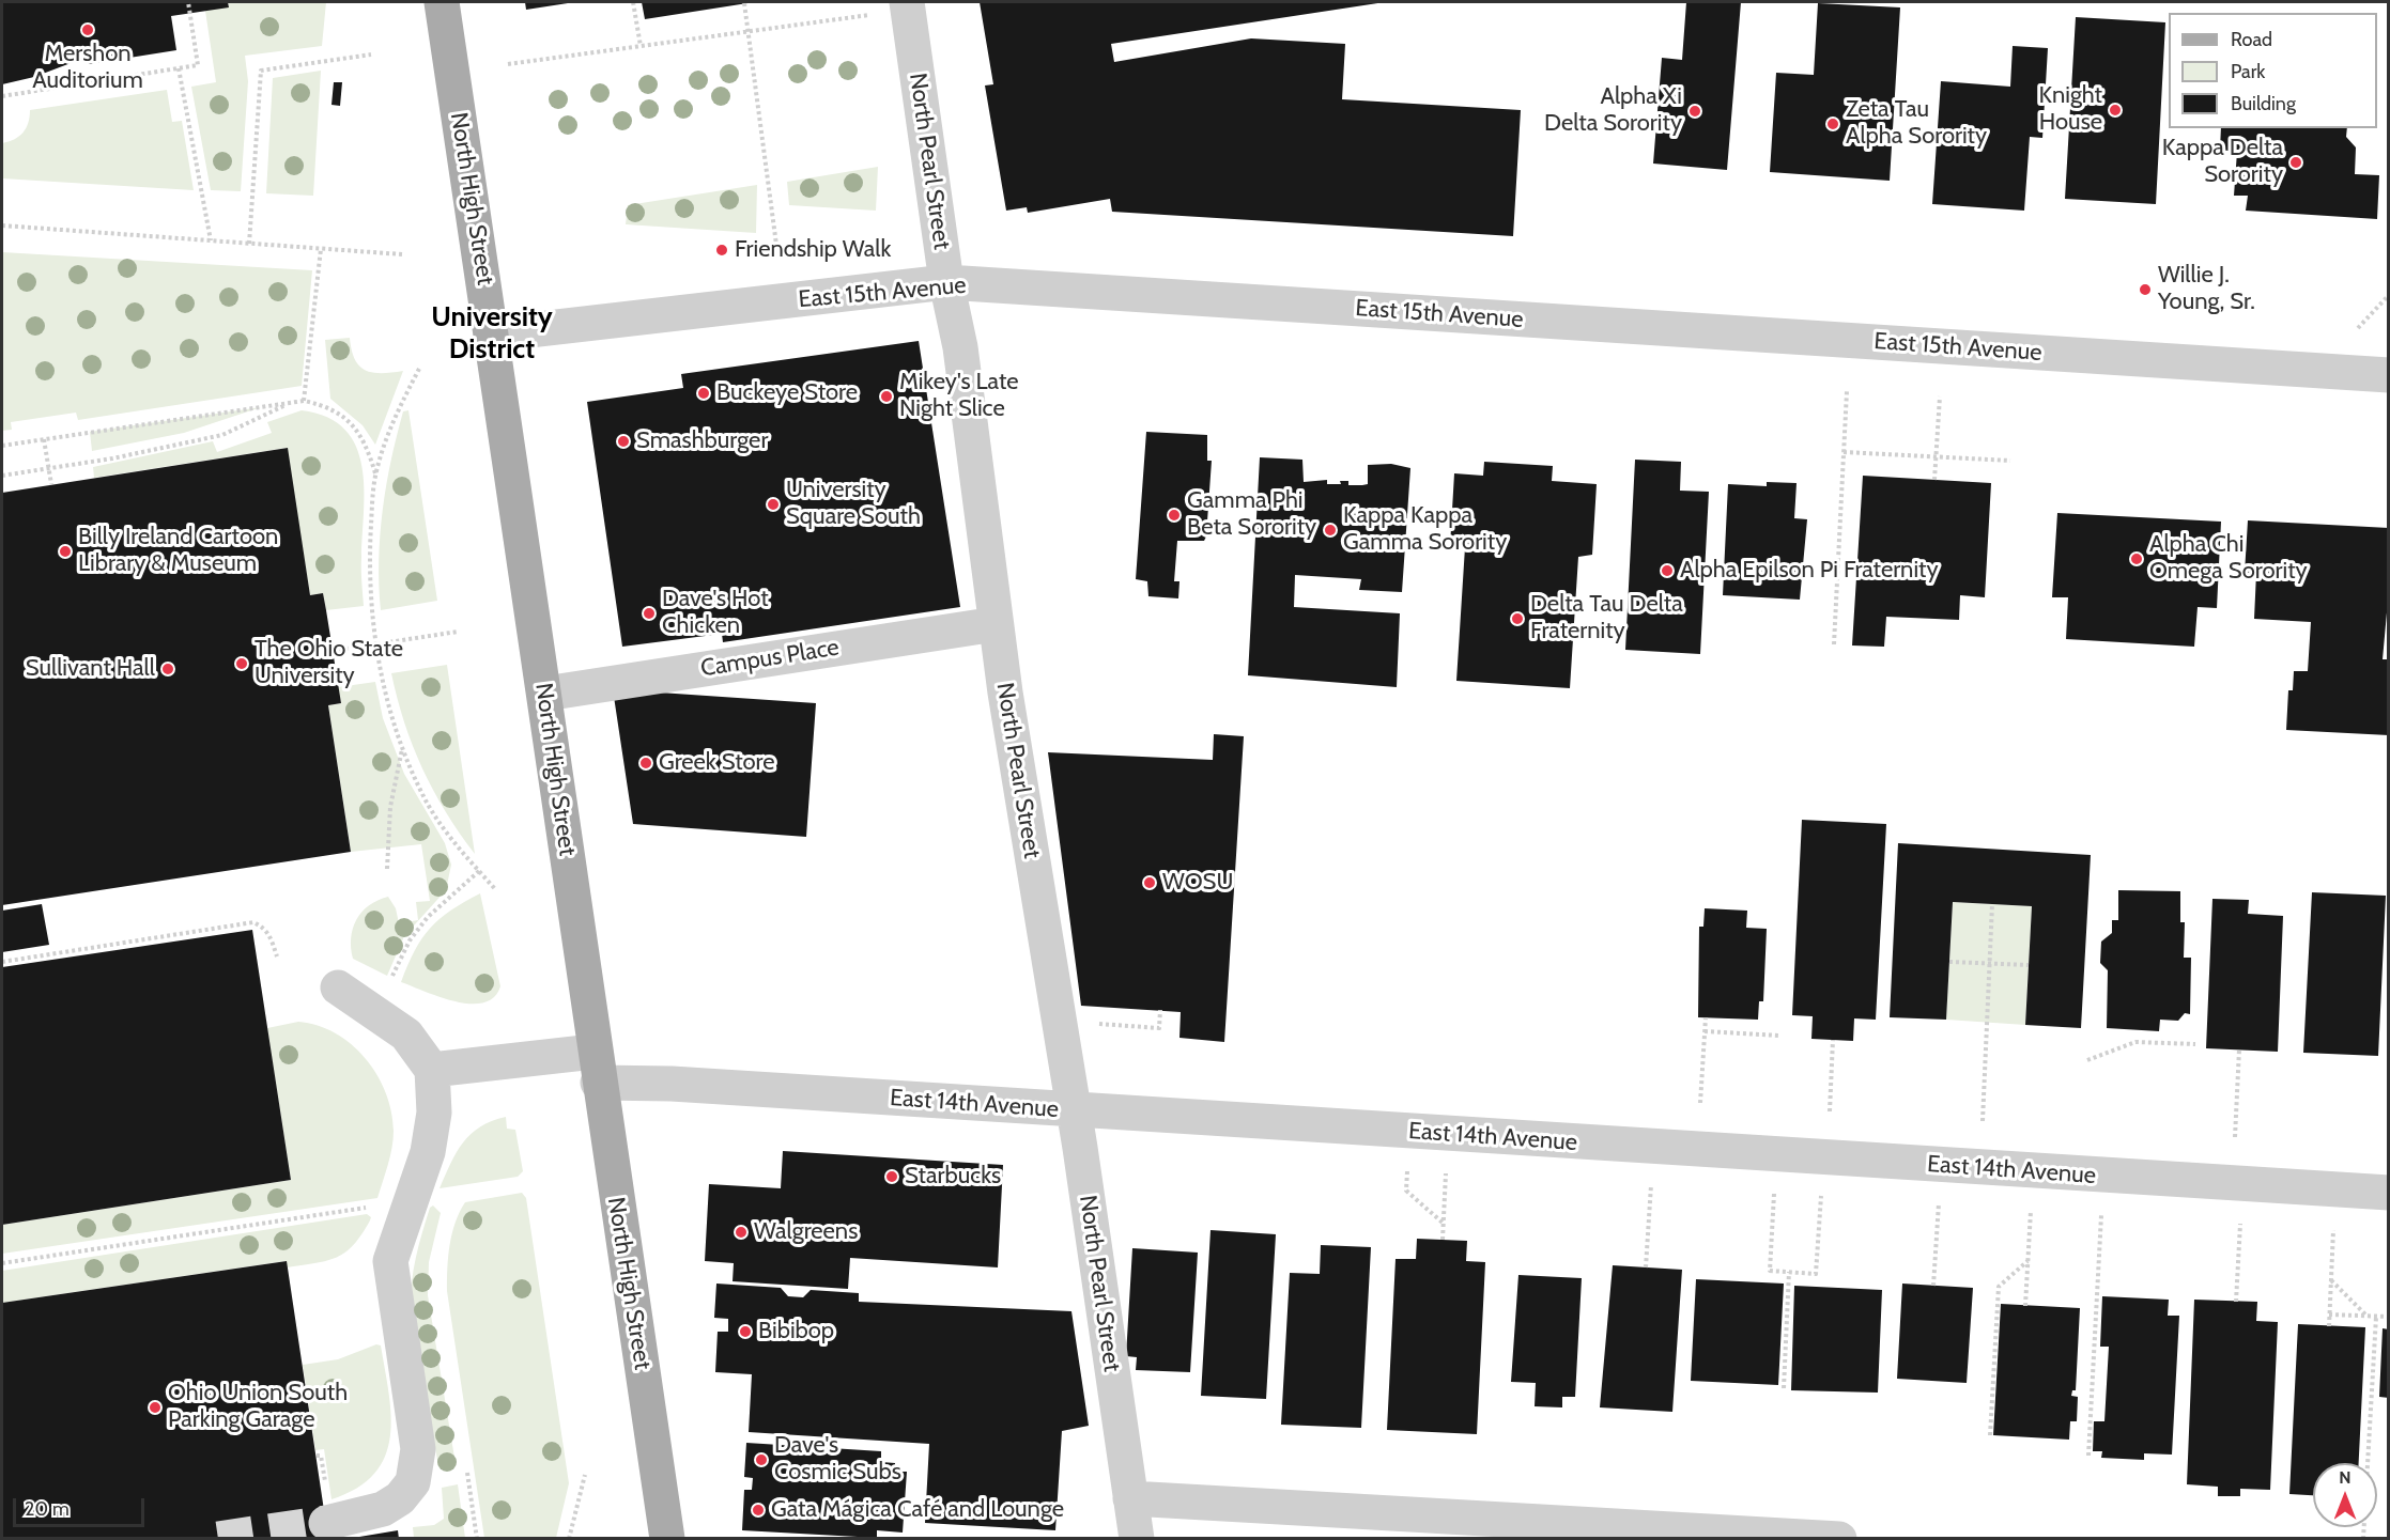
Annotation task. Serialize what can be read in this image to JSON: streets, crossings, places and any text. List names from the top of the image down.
{
  "streets": {
    "main road": ["North High Street"],
    "street": [
      "North Pearl Street",
      "East 15th Avenue",
      "Campus Place",
      "East 14th Avenue"
    ]
  },
  "crossings": [
    ["North Pearl Street", "East 15th Avenue"],
    ["North Pearl Street", "Campus Place"],
    ["North Pearl Street", "East 14th Avenue"],
    ["North High Street", "East 15th Avenue"],
    ["North High Street", "Campus Place"],
    ["North High Street", "East 14th Avenue"]
  ],
  "districts": ["University District"],
  "places": [
    "Mershon Auditorium",
    "Knight House",
    "Alpha Xi Delta Sorority",
    "Zeta Tau Alpha Sorority",
    "Kappa Delta Sorority",
    "Friendship Walk",
    "Willie J. Young, Sr.",
    "Buckeye Store",
    "Mikey's Late Night Slice",
    "Smashburger",
    "University Square South",
    "Gamma Phi Beta Sorority",
    "Kappa Kappa Gamma Sorority",
    "Billy Ireland Cartoon Library & Museum",
    "Alpha Chi Omega Sorority",
    "Alpha Epilson Pi Fraternity",
    "Dave's Hot Chicken",
    "Delta Tau Delta Fraternity",
    "The Ohio State University",
    "Sullivant Hall",
    "Greek Store",
    "WOSU",
    "Starbucks",
    "Walgreens",
    "Bibibop",
    "Ohio Union South Parking Garage",
    "Dave's Cosmic Subs",
    "Gata Mágica Café and Lounge"
  ],
  "legend": ["Road", "Park", "Building"],
  "scale_bar": "20 m",
  "north": "top"
}
